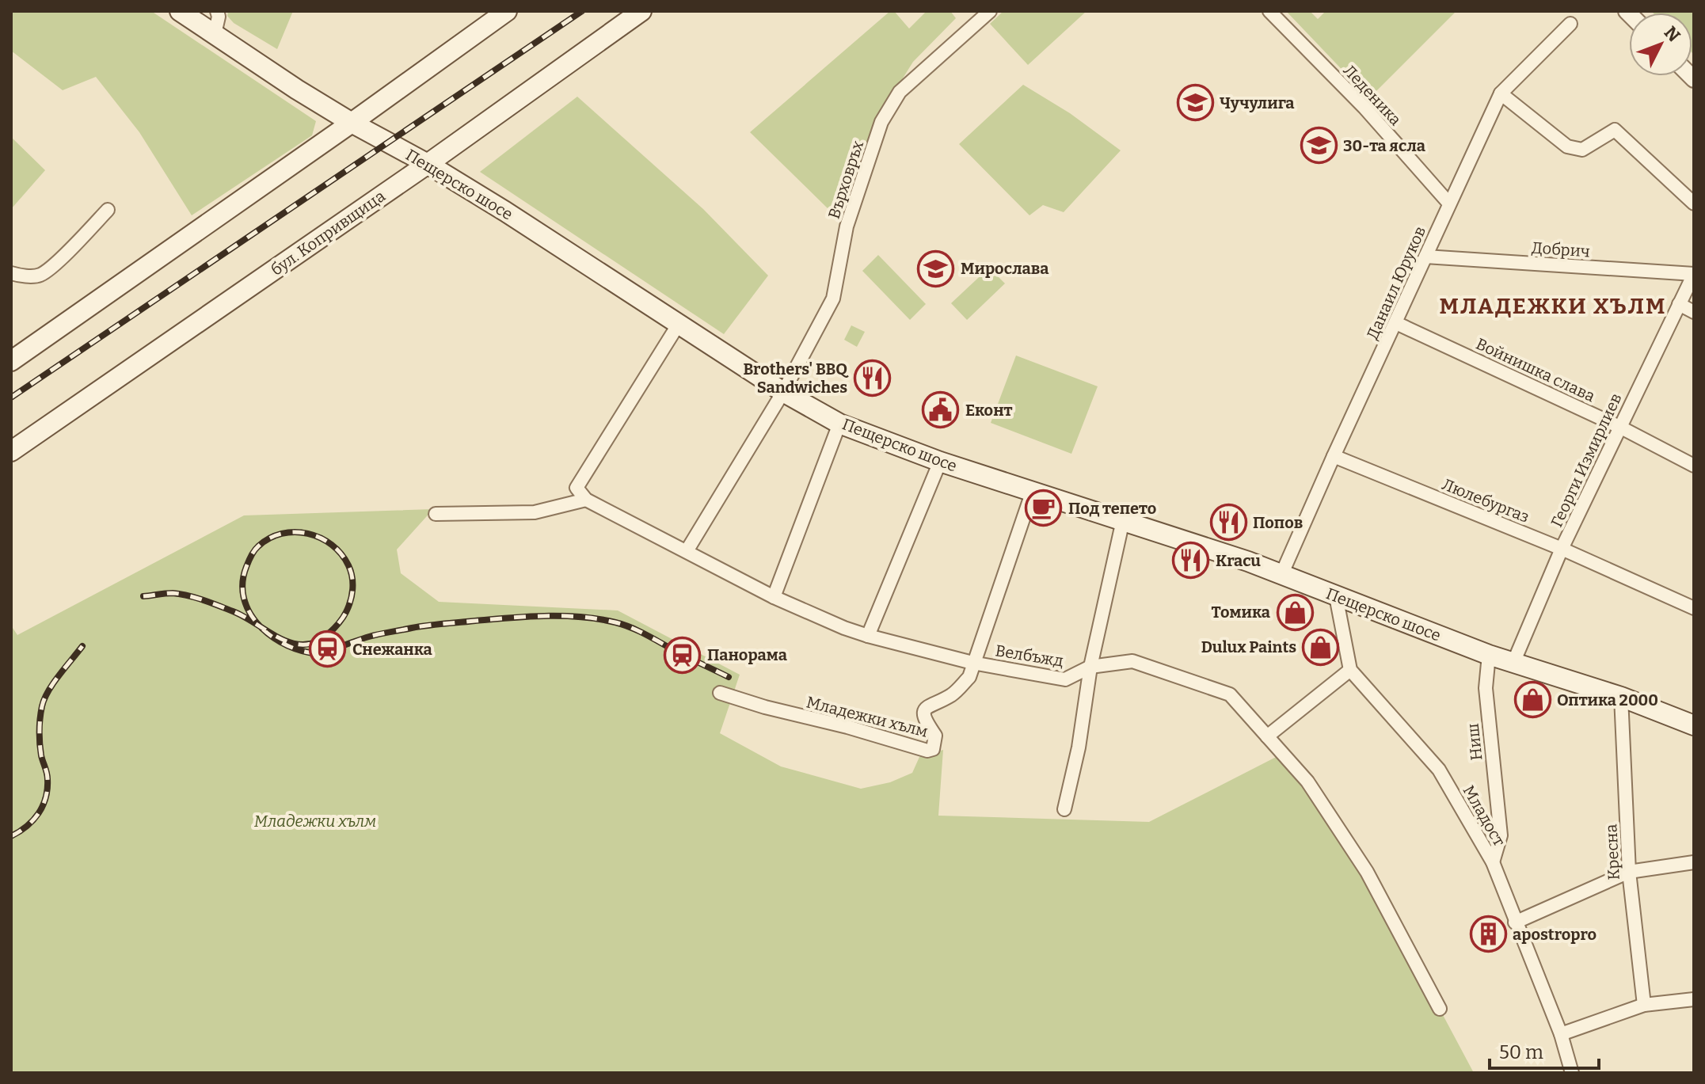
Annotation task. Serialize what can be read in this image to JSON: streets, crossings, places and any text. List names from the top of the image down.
{
  "streets": {
    "main road": ["Пещерско шосе", "бул. Копривщица"],
    "street": [
      "Леденика",
      "Върховръх",
      "Добрич",
      "Данаил Юруков",
      "Войнишка слава",
      "Георги Измирлиев",
      "Люлебургаз",
      "Велбъжд",
      "Младежки хълм",
      "Ниш",
      "Младост",
      "Кресна"
    ]
  },
  "crossings": [
    ["Леденика", "Данаил Юруков"],
    ["Върховръх", "Пещерско шосе"],
    ["Върховръх", "Велбъжд"],
    ["Пещерско шосе", "бул. Копривщица"],
    ["Пещерско шосе", "Данаил Юруков"],
    ["Пещерско шосе", "Георги Измирлиев"],
    ["Пещерско шосе", "Ниш"],
    ["Пещерско шосе", "Кресна"],
    ["Добрич", "Данаил Юруков"],
    ["Добрич", "Георги Измирлиев"],
    ["Данаил Юруков", "Войнишка слава"],
    ["Данаил Юруков", "Люлебургаз"],
    ["Войнишка слава", "Георги Измирлиев"],
    ["Георги Измирлиев", "Люлебургаз"],
    ["Велбъжд", "Младежки хълм"],
    ["Ниш", "Младост"]
  ],
  "districts": ["МЛАДЕЖКИ ХЪЛМ"],
  "parks": ["Младежки хълм"],
  "places": {
    "school or university": ["Чучулига", "30-та ясла", "Мирослава"],
    "restaurant": ["Brothers' BBQ Sandwiches", "Попов", "Kracu"],
    "public building": ["Еконт"],
    "cafe": ["Под тепето"],
    "shop": ["Томика", "Dulux Paints", "Оптика 2000"],
    "station": ["Снежанка", "Панорама"],
    "building": ["apostropro"]
  },
  "scale_bar": "50 m",
  "north": "top right"
}
